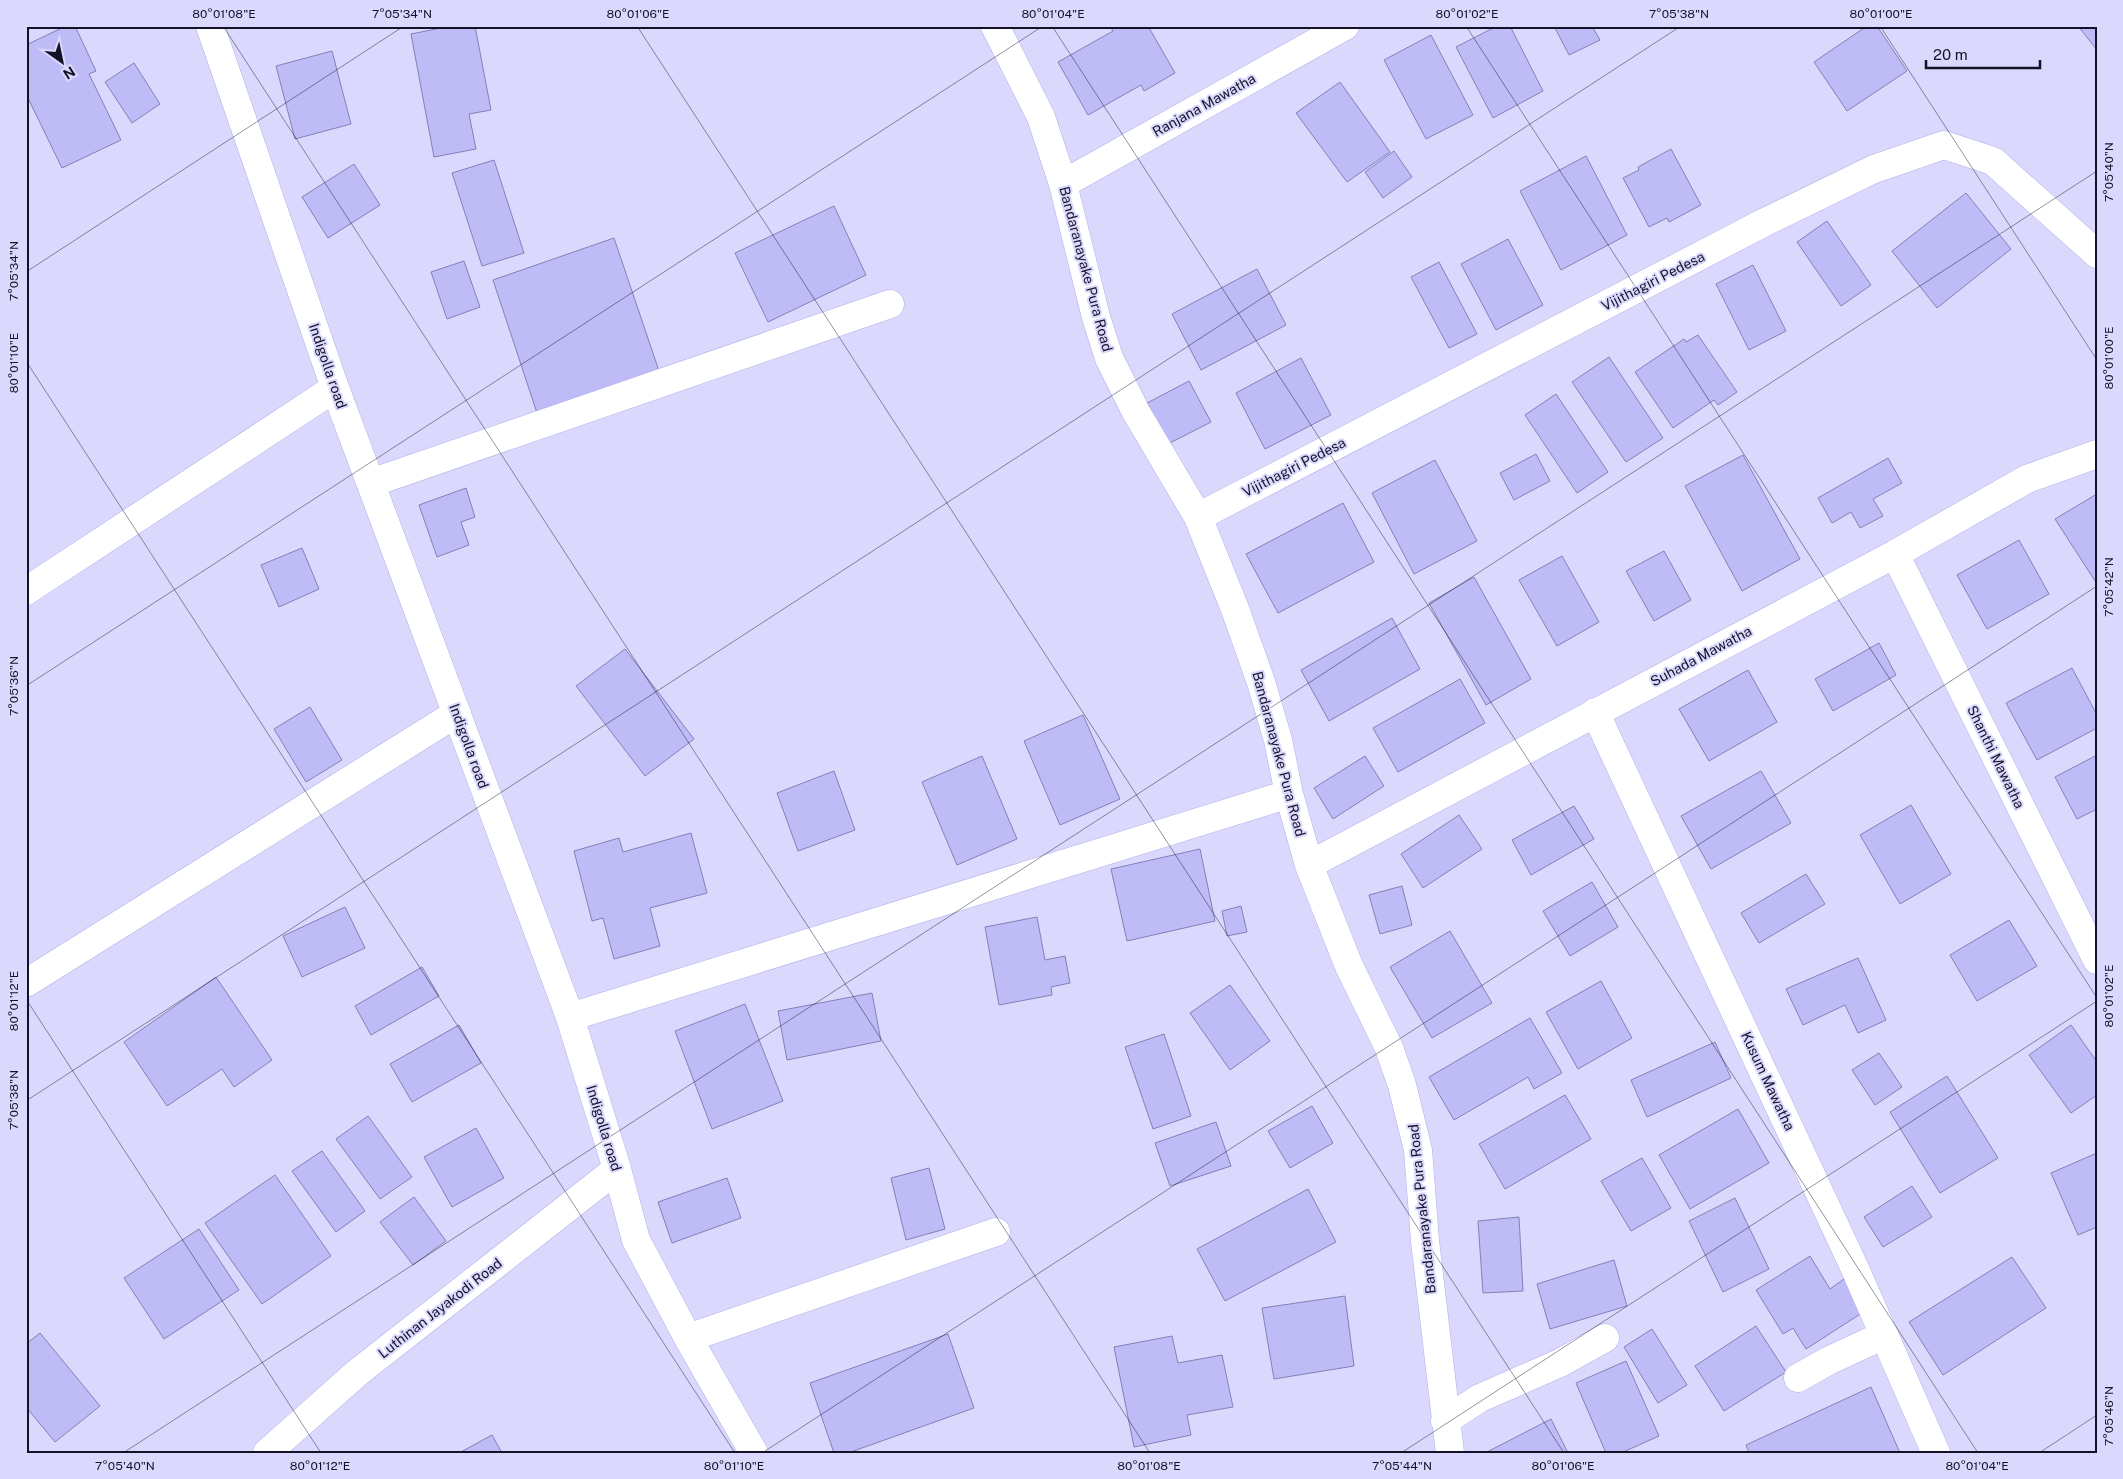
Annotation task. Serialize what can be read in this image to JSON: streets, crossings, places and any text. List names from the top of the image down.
{
  "streets": {
    "street": [
      "Ranjana Mawatha",
      "Bandaranayake Pura Road",
      "Vijithagiri Pedesa",
      "Indigolla road",
      "Suhada Mawatha",
      "Shanthi Mawatha",
      "Kusum Mawatha",
      "Luthinan Jayakodi Road"
    ]
  },
  "crossings": [
    ["Ranjana Mawatha", "Bandaranayake Pura Road"],
    ["Bandaranayake Pura Road", "Vijithagiri Pedesa"],
    ["Bandaranayake Pura Road", "Suhada Mawatha"],
    ["Indigolla road", "Luthinan Jayakodi Road"],
    ["Suhada Mawatha", "Shanthi Mawatha"],
    ["Suhada Mawatha", "Kusum Mawatha"]
  ],
  "scale_bar": "20 m",
  "north": "bottom right",
  "coordinates": [
    "80°01'08\"E",
    "7°05'34\"N",
    "80°01'06\"E",
    "80°01'04\"E",
    "80°01'02\"E",
    "7°05'38\"N",
    "80°01'00\"E",
    "7°05'40\"N",
    "80°01'10\"E",
    "7°05'42\"N",
    "7°05'36\"N",
    "80°01'12\"E",
    "7°05'46\"N",
    "7°05'44\"N"
  ]
}
